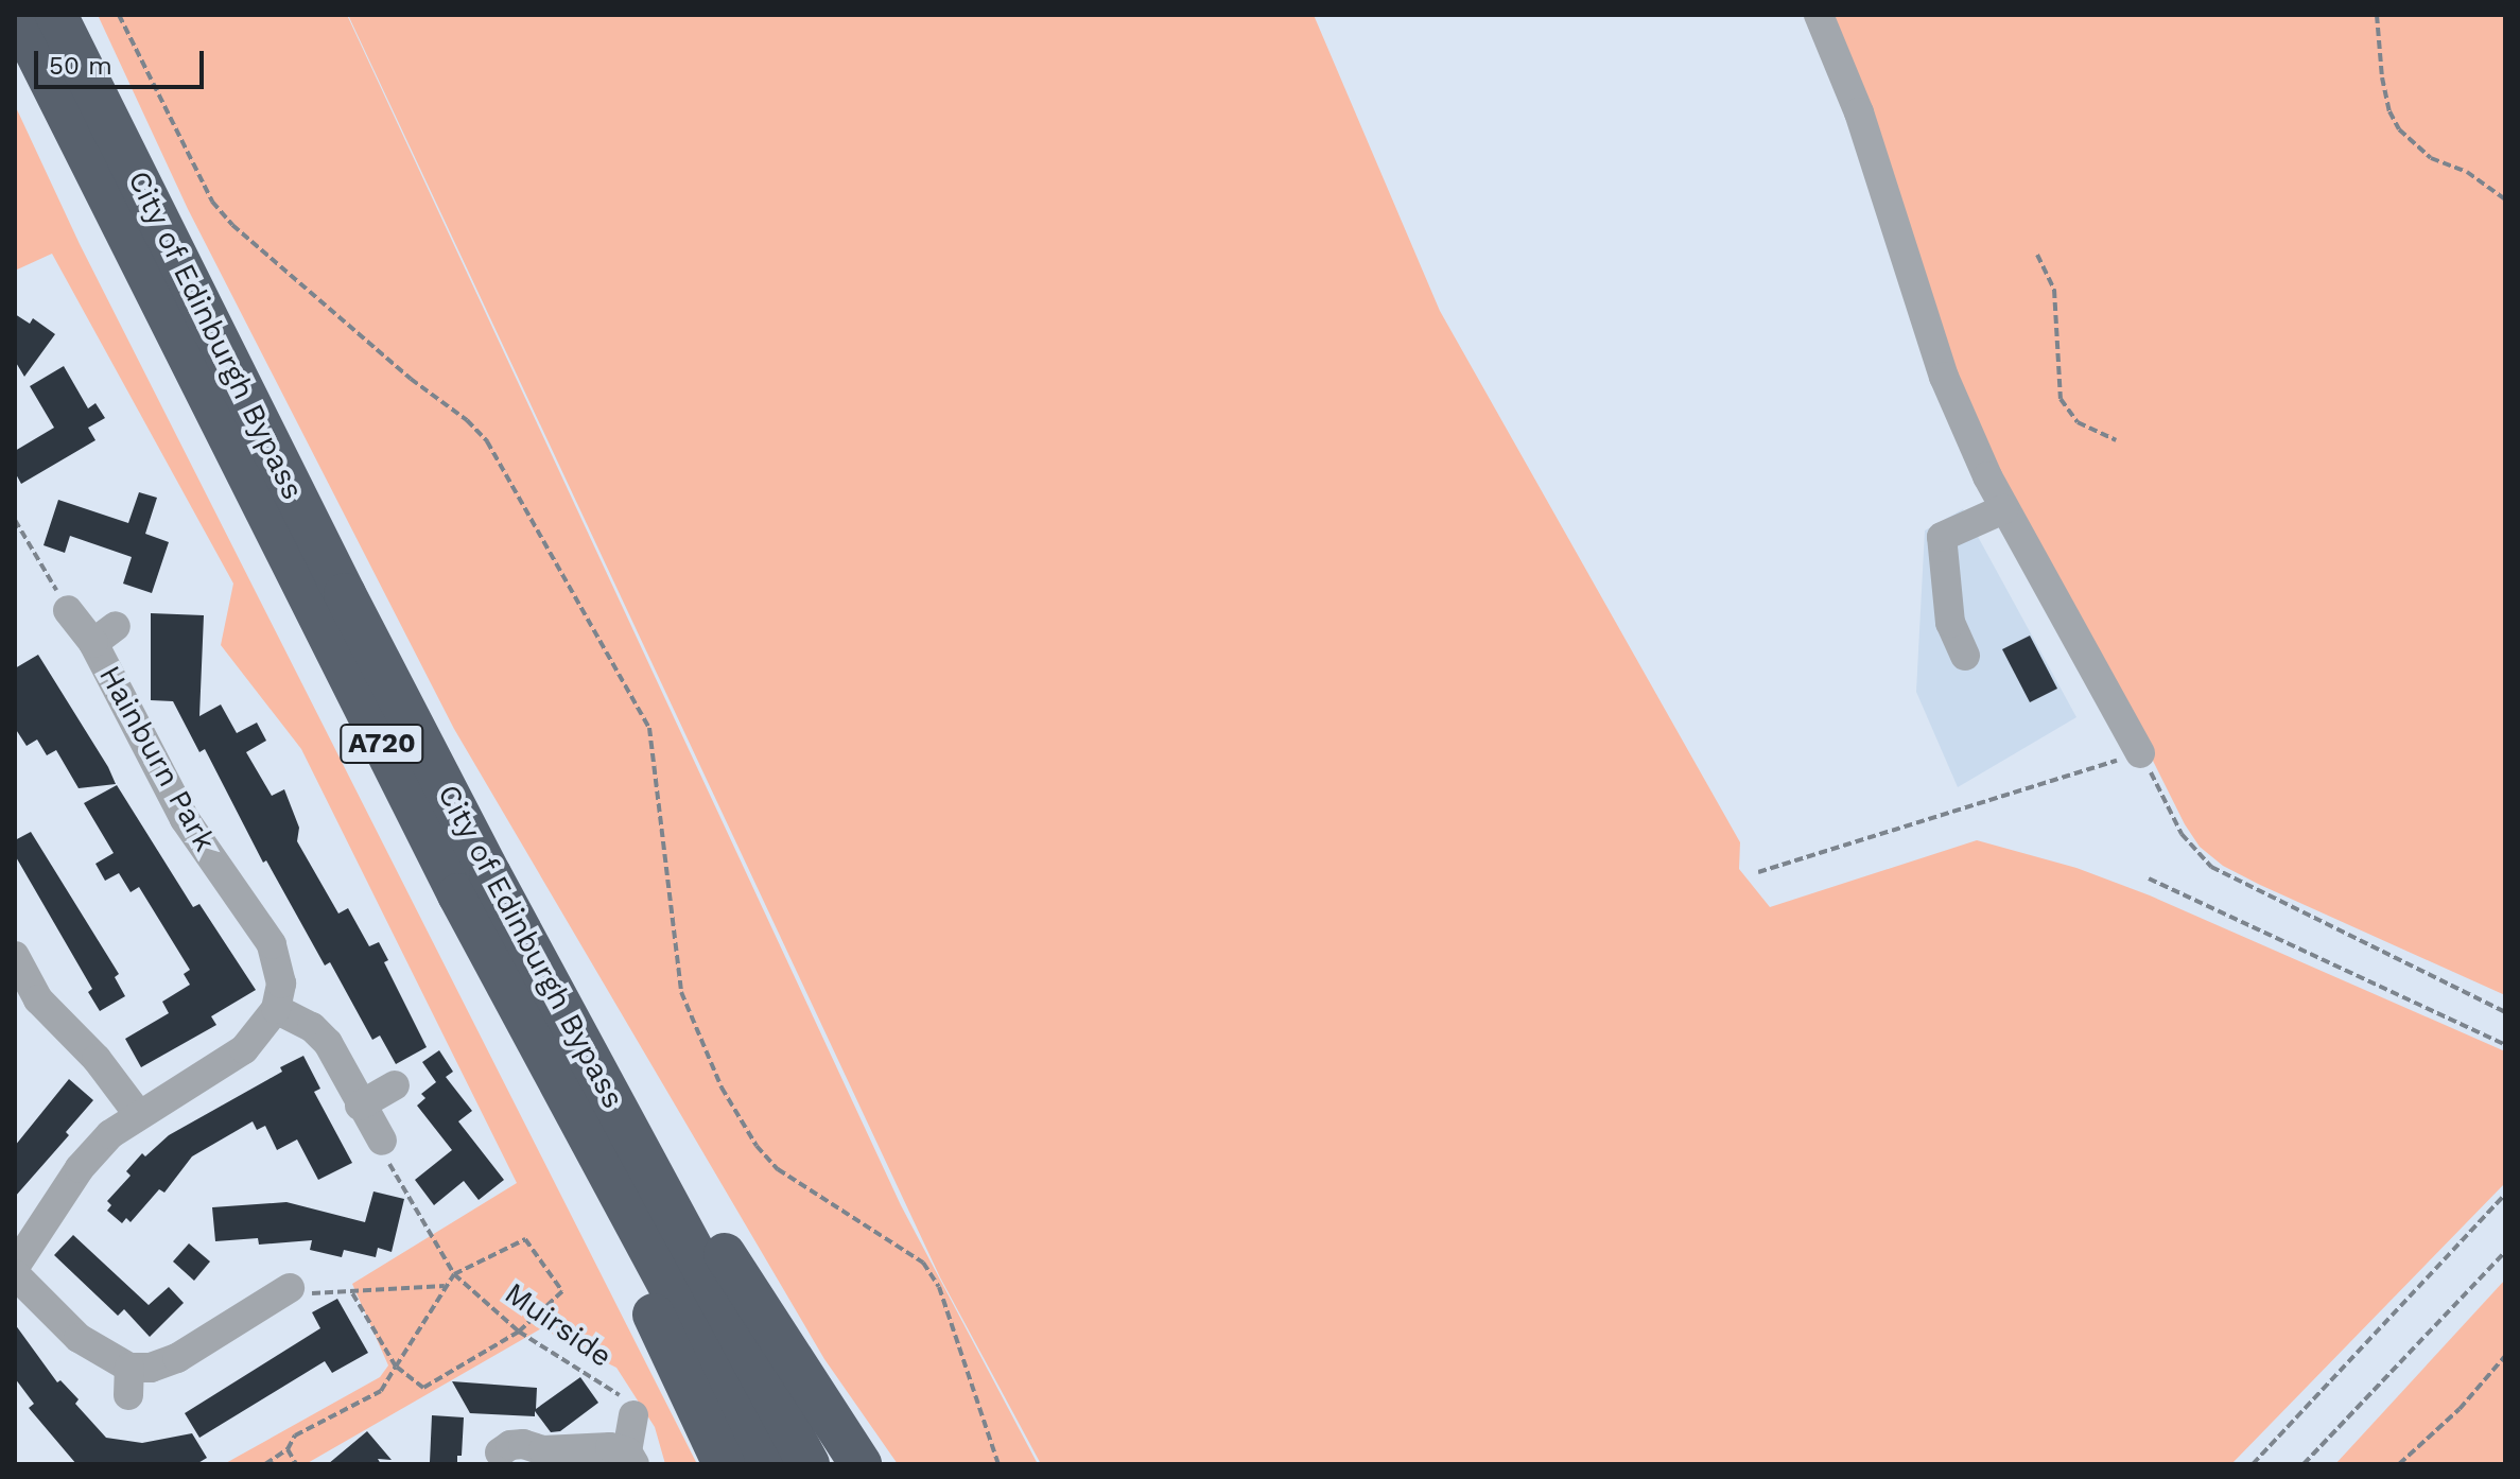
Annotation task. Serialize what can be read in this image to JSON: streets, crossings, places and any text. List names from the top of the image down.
{
  "streets": {
    "highway": ["City of Edinburgh Bypass", "A720"],
    "street": ["Hainburn Park"],
    "path": ["Muirside"]
  },
  "scale_bar": "50 m"
}
